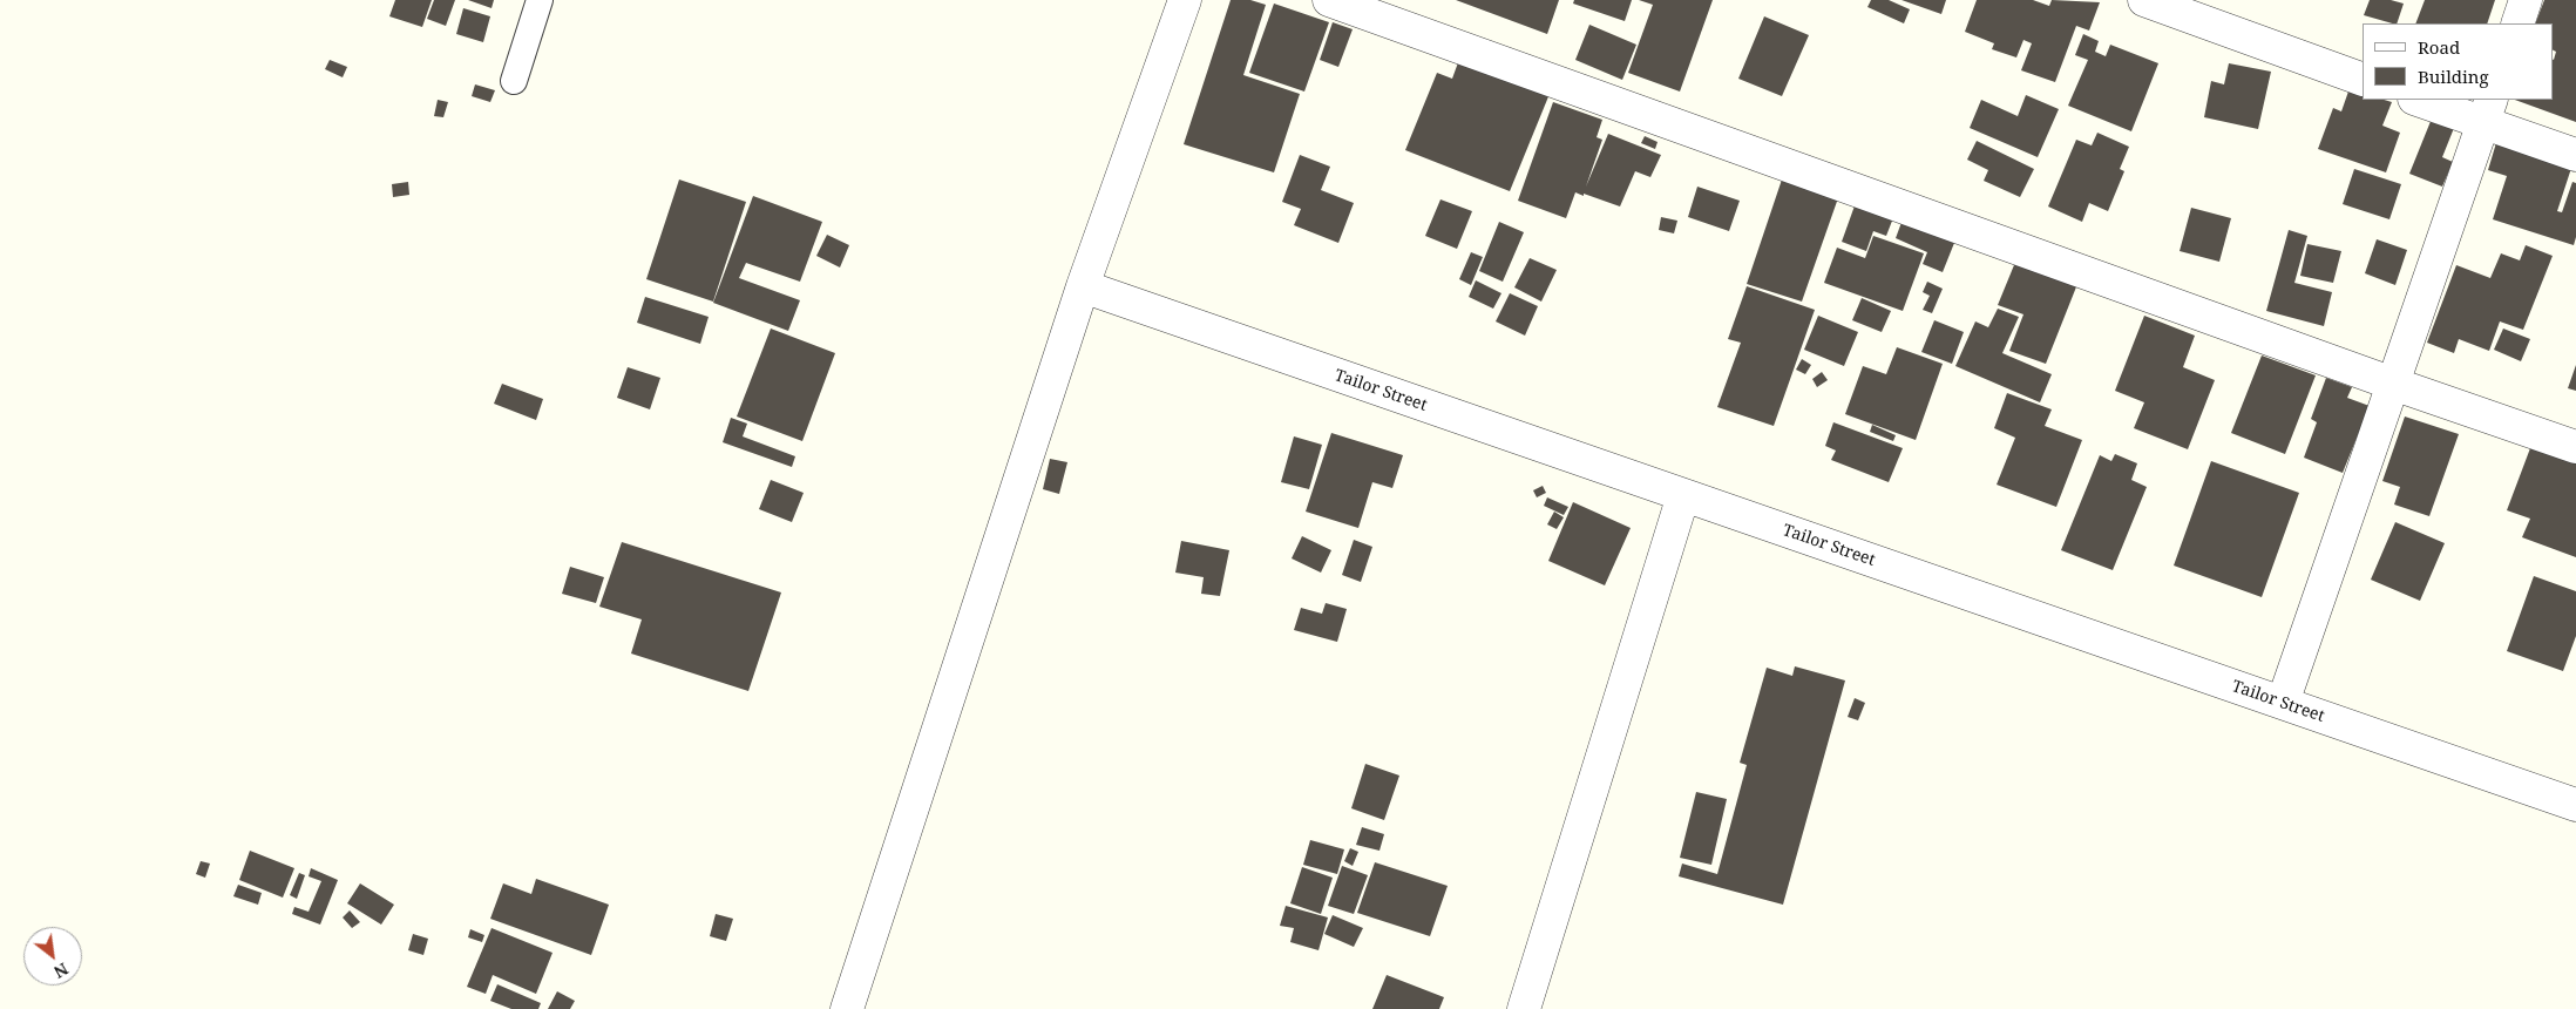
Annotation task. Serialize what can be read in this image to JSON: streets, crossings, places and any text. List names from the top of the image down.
{
  "streets": {
    "street": ["Tailor Street"]
  },
  "legend": ["Road", "Building"],
  "north": "bottom right"
}
